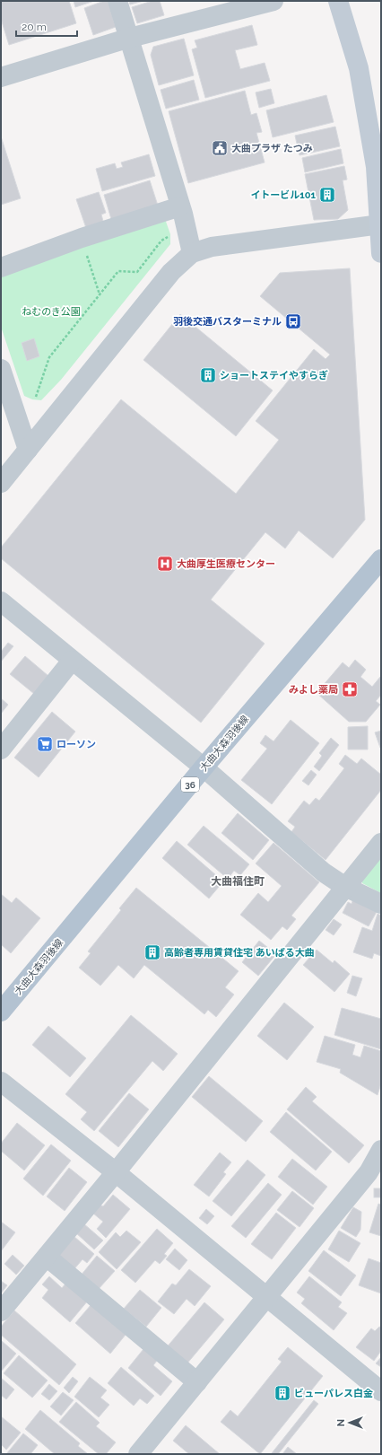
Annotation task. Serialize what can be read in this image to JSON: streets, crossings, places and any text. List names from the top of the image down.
{
  "streets": {
    "main road": ["大曲大森羽後線", "36"]
  },
  "districts": ["大曲福住町"],
  "parks": ["ねむのき公園"],
  "places": {
    "public building": ["大曲プラザ たつみ"],
    "building": [
      "イトービル101",
      "ショートステイやすらぎ",
      "高齢者専用賃貸住宅 あいぱる大曲",
      "ビューパレス白金"
    ],
    "bus stop": ["羽後交通バスターミナル"],
    "hospital": ["大曲厚生医療センター"],
    "pharmacy": ["みよし薬局"],
    "supermarket": ["ローソン"]
  },
  "scale_bar": "20 m",
  "north": "left"
}
